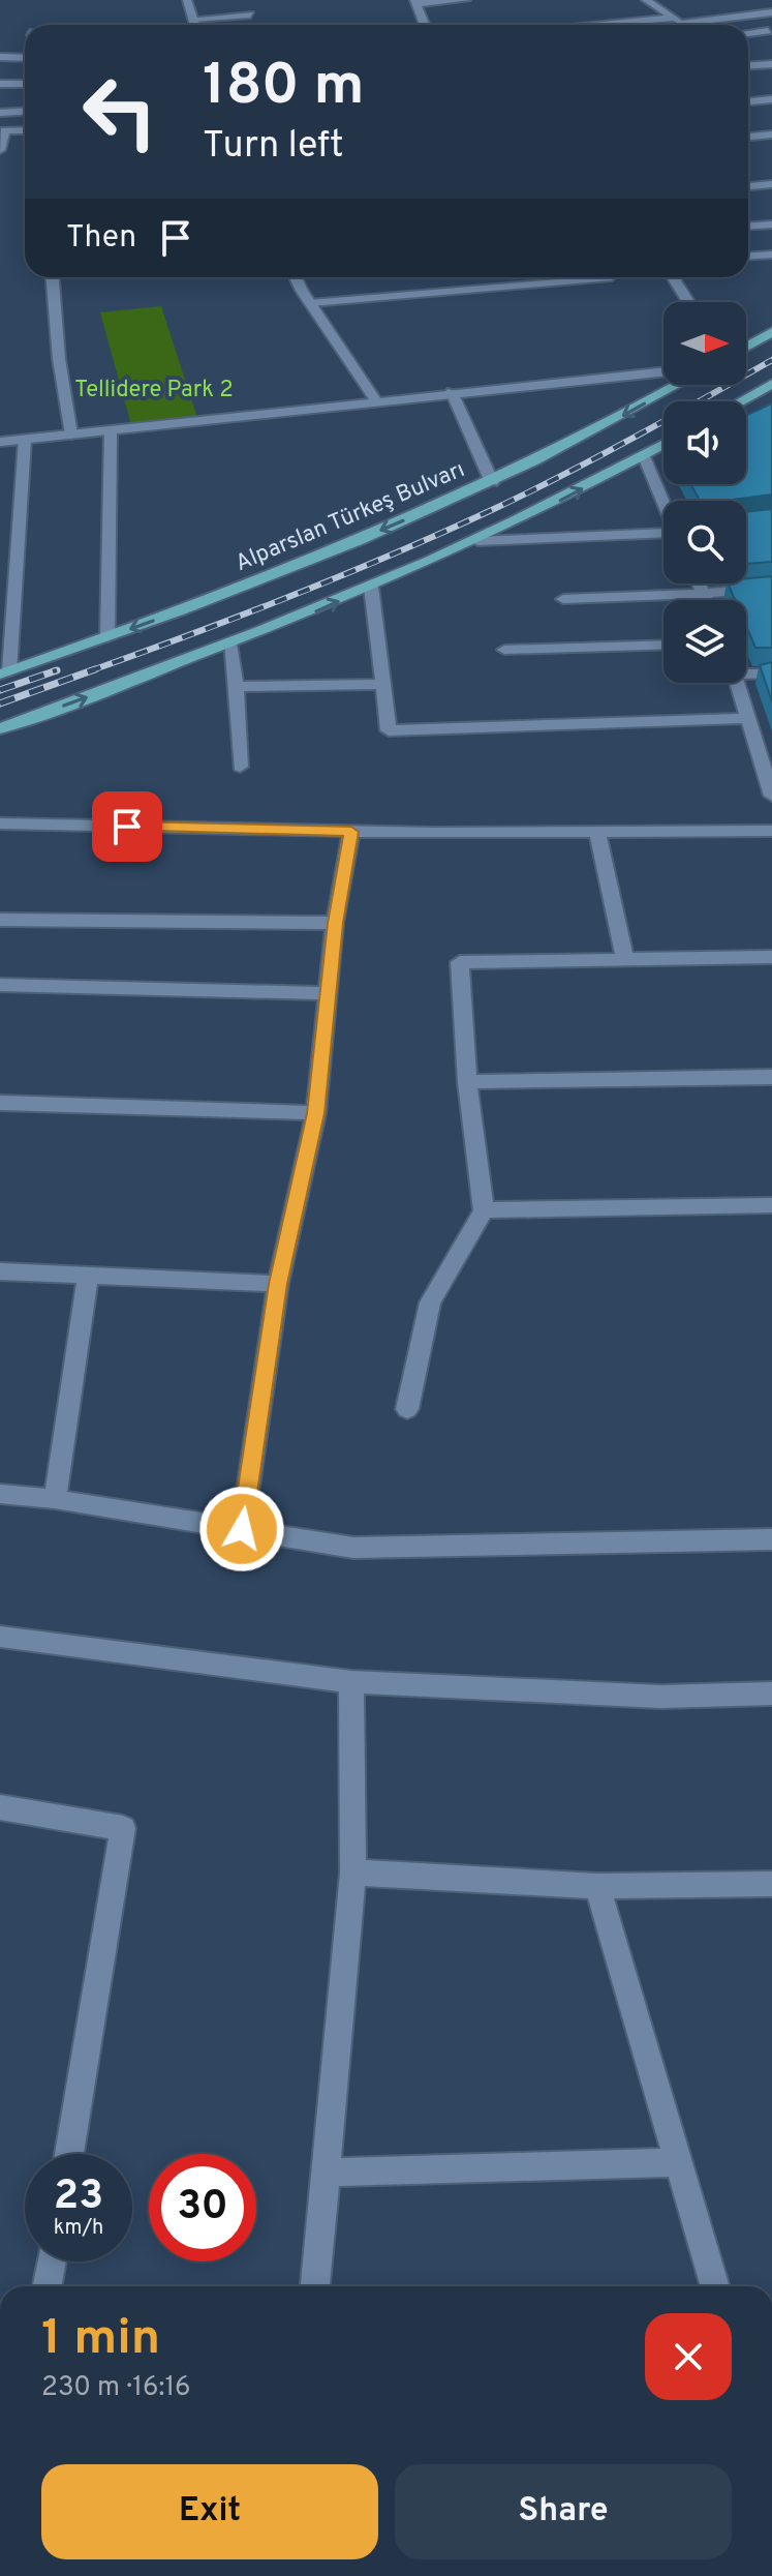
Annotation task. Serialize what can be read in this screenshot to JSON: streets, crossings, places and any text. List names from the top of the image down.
{
  "streets": {
    "main road": ["Alparslan Türkeş Bulvarı"]
  },
  "parks": ["Tellidere Park 2"],
  "north": "right",
  "page": {
    "turn": ["180 m", "Turn left"],
    "then": "Then",
    "speed": "23 km/h",
    "limit": "30",
    "heading": ["1 min", "230 m · 16:16"],
    "buttons": ["Exit", "Share"]
  }
}
